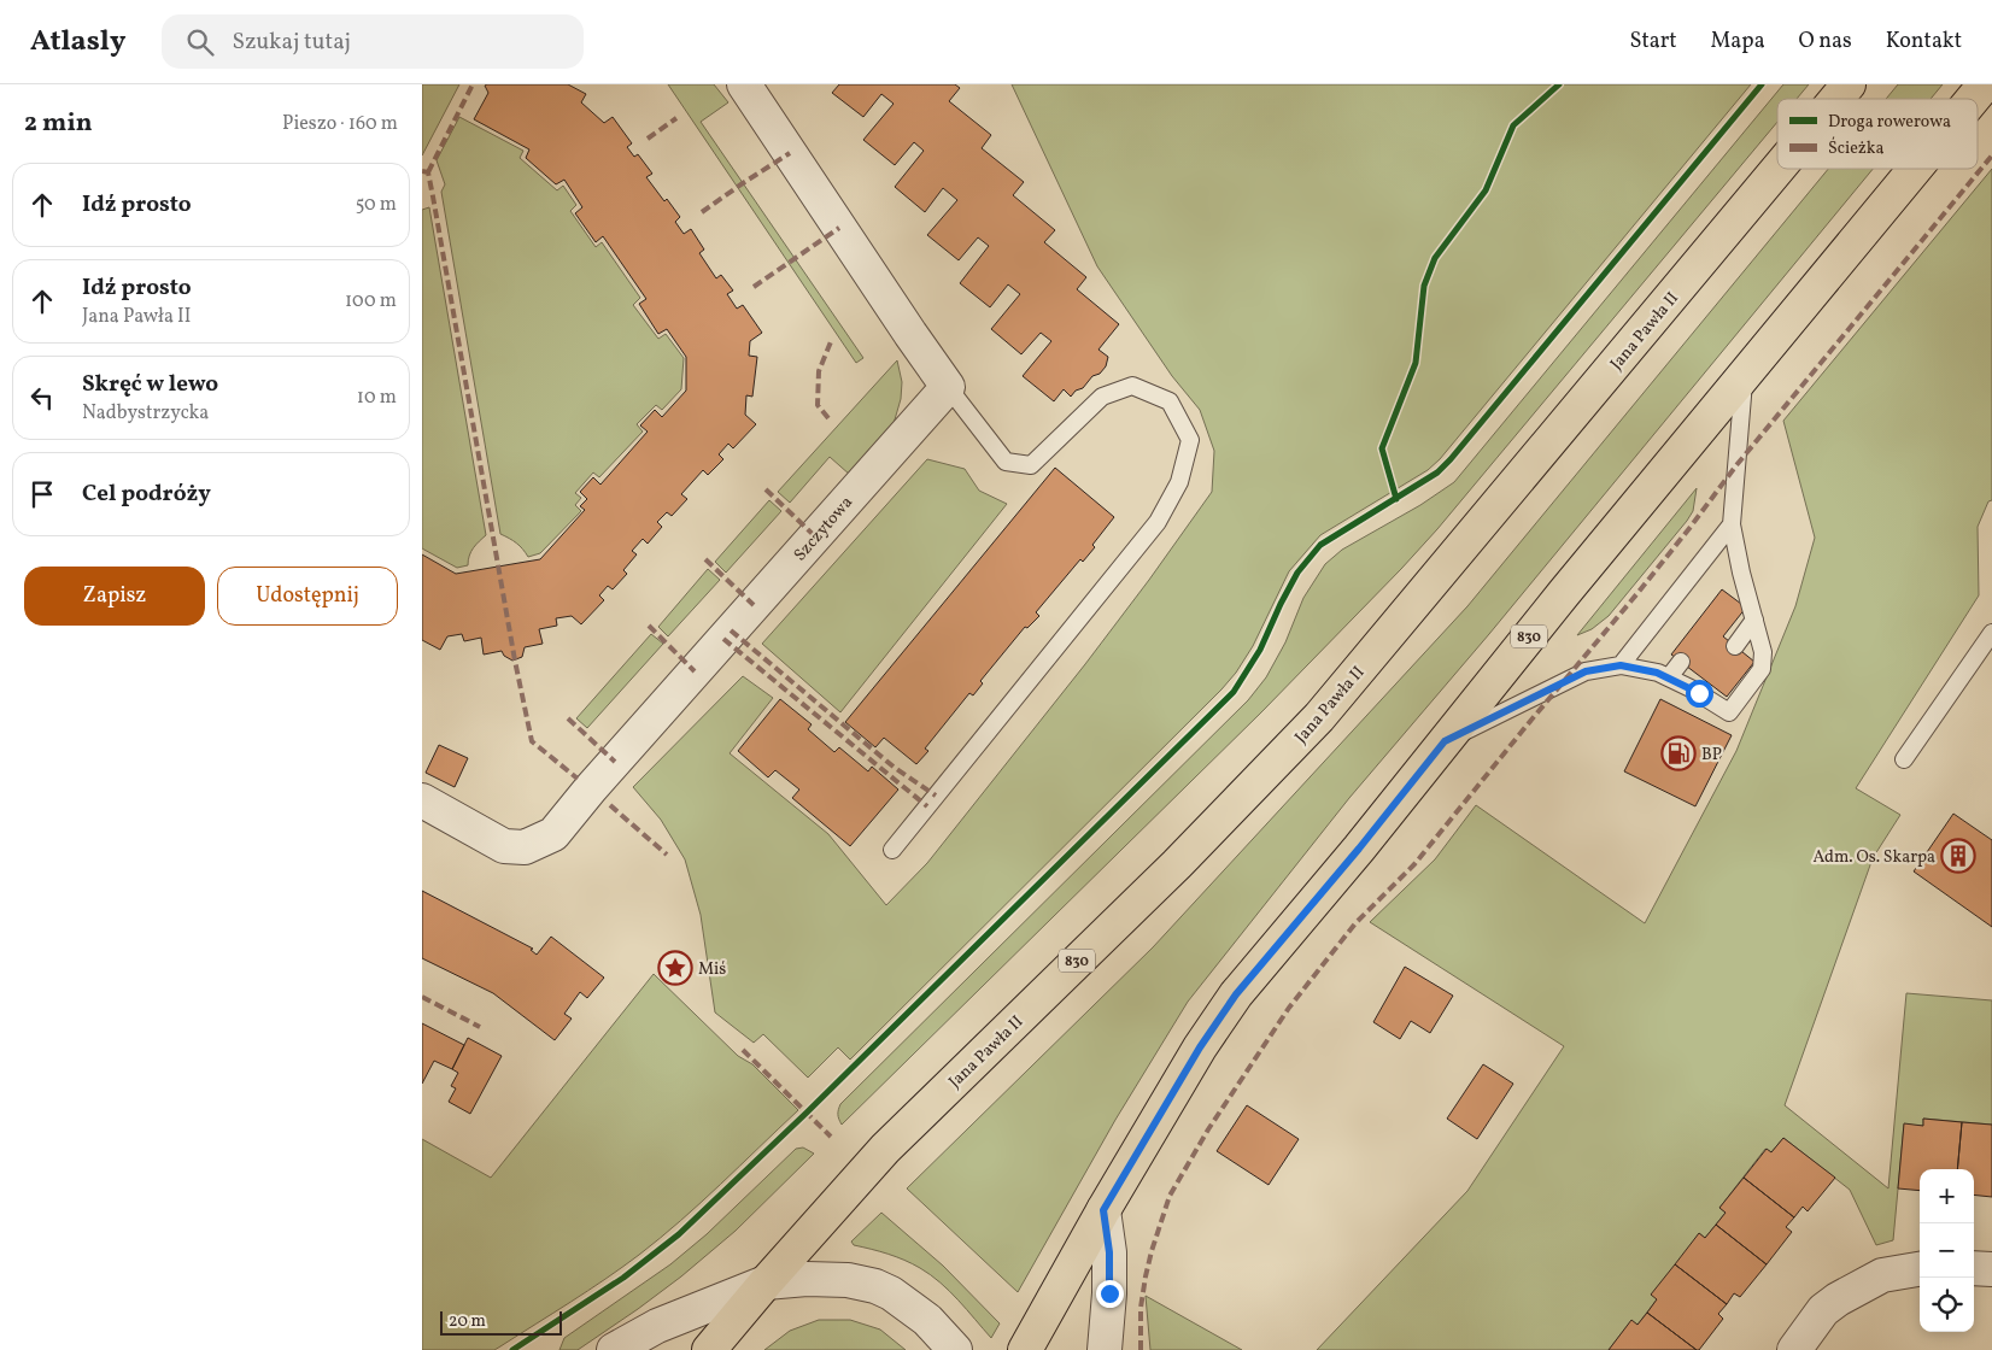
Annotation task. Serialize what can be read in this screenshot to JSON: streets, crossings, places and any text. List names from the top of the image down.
{
  "streets": {
    "main road": ["Jana Pawła II", "830"],
    "street": ["Szczytowa"]
  },
  "crossings": [
    ["Jana Pawła II", "830"]
  ],
  "places": {
    "fuel station": ["BP"],
    "building": ["Adm. Os. Skarpa"],
    "place": ["Miś"]
  },
  "legend": ["Droga rowerowa", "Ścieżka"],
  "scale_bar": "20 m",
  "page": {
    "header": "Atlasly",
    "search": "Szukaj tutaj",
    "nav": [
      "Start",
      "Mapa",
      "O nas",
      "Kontakt"
    ],
    "heading": ["2 min", "Pieszo · 160 m"],
    "list": [
      ["Idź prosto", "50 m"],
      ["Idź prosto", "Jana Pawła II", "100 m"],
      ["Skręć w lewo", "Nadbystrzycka", "10 m"],
      "Cel podróży"
    ],
    "buttons": ["Zapisz", "Udostępnij"],
    "map_buttons": ["+", "−"],
    "scale": "20 m"
  }
}
